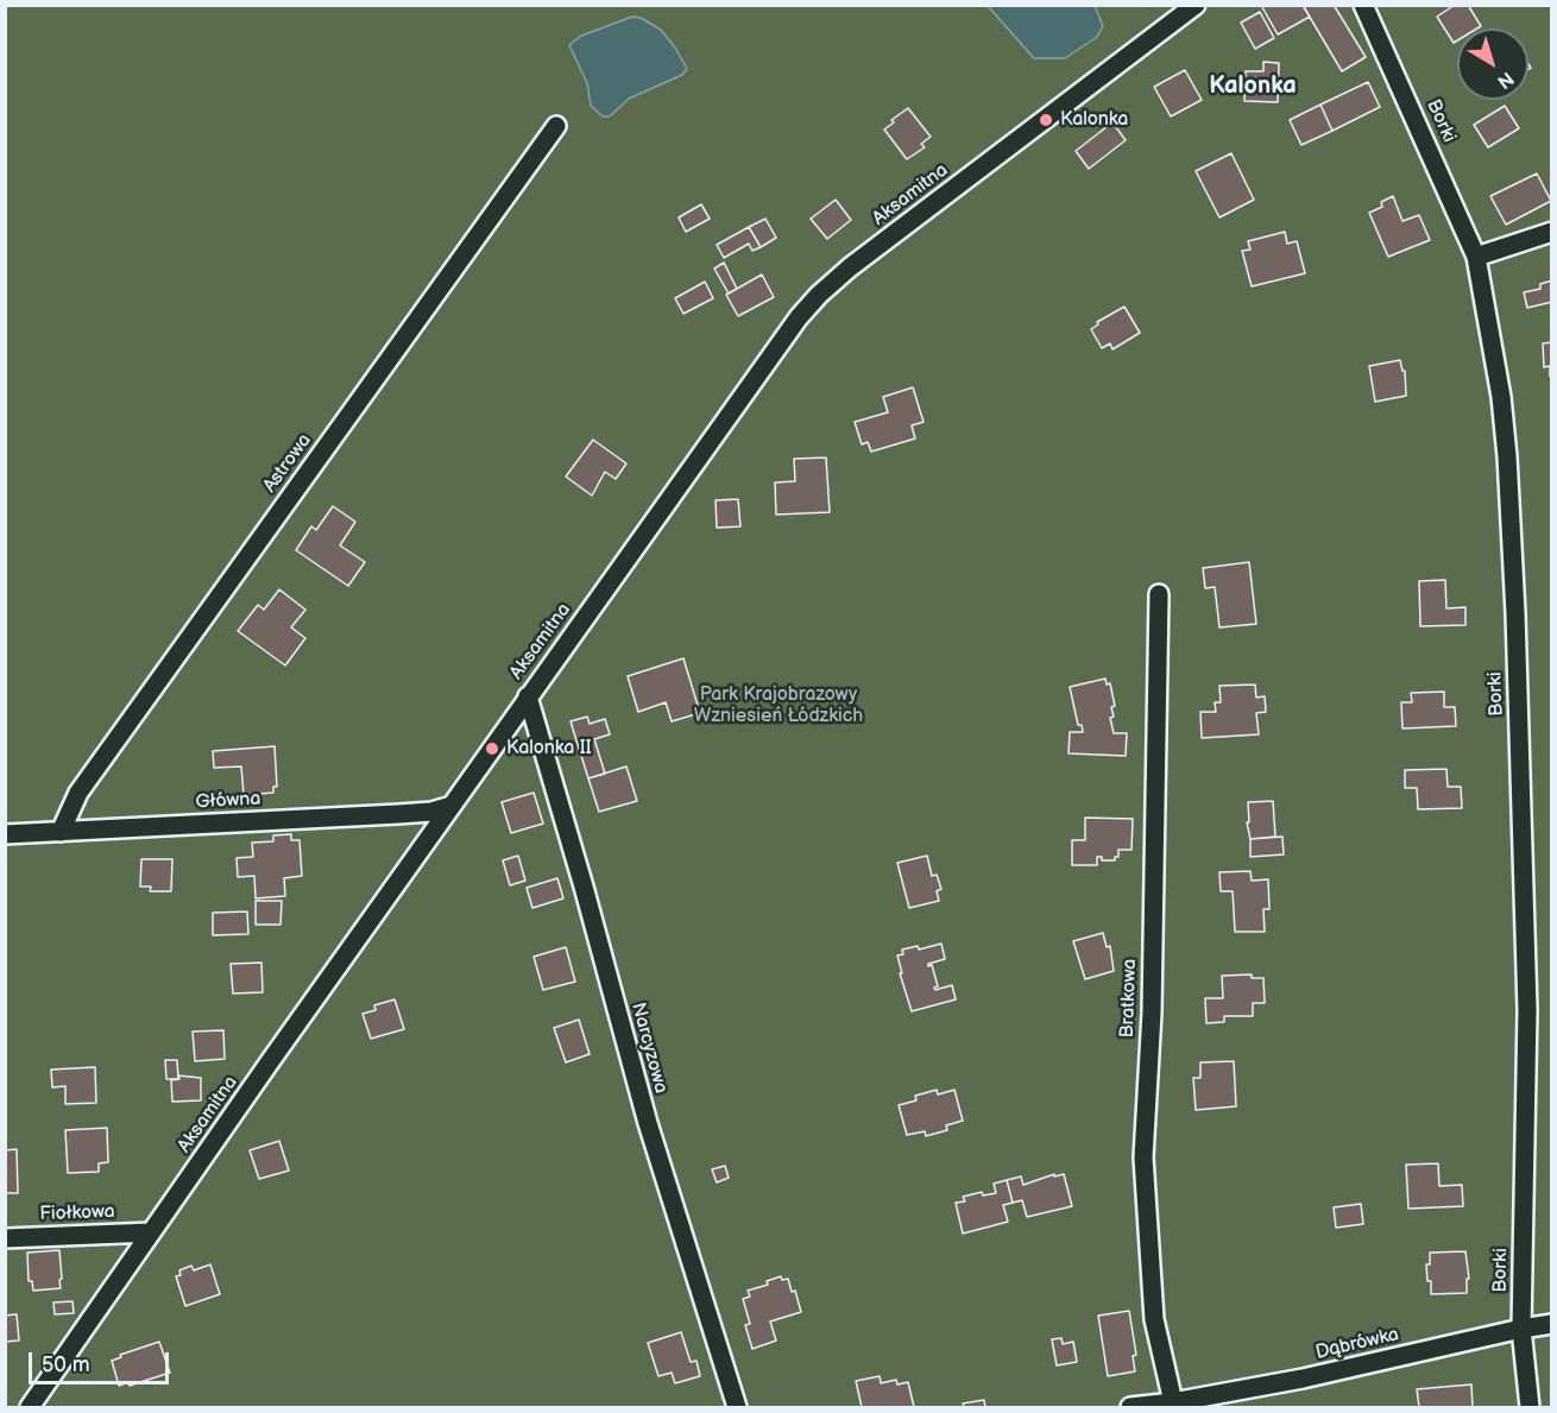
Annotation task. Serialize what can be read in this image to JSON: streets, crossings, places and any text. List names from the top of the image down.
{
  "streets": {
    "street": [
      "Borki",
      "Aksamitna",
      "Astrowa",
      "Główna",
      "Bratkowa",
      "Narcyzowa",
      "Fiołkowa",
      "Dąbrówka"
    ]
  },
  "crossings": [
    ["Borki", "Dąbrówka"],
    ["Aksamitna", "Główna"],
    ["Aksamitna", "Narcyzowa"],
    ["Aksamitna", "Fiołkowa"],
    ["Astrowa", "Główna"],
    ["Bratkowa", "Dąbrówka"]
  ],
  "districts": ["Kalonka"],
  "parks": ["Park Krajobrazowy Wzniesień Łódzkich"],
  "places": ["Kalonka", "Kalonka II"],
  "scale_bar": "50 m",
  "north": "bottom right"
}
